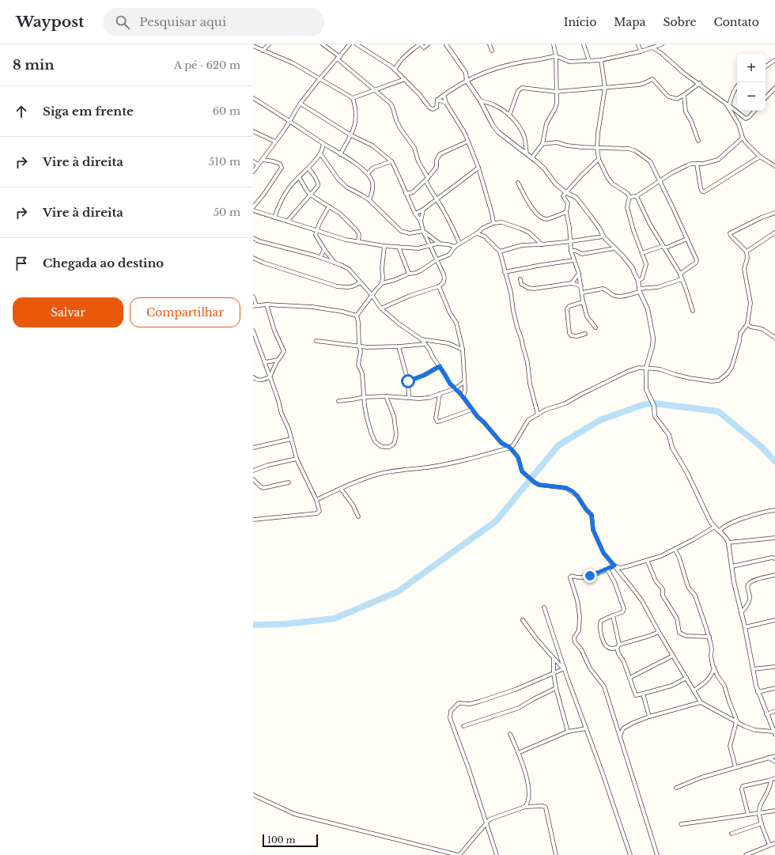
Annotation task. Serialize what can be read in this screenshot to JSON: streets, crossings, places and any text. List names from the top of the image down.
{
  "scale_bar": "100 m",
  "page": {
    "header": "Waypost",
    "search": "Pesquisar aqui",
    "nav": [
      "Início",
      "Mapa",
      "Sobre",
      "Contato"
    ],
    "heading": ["8 min", "A pé · 620 m"],
    "map_buttons": ["+", "−"],
    "list": [
      ["Siga em frente", "60 m"],
      ["Vire à direita", "510 m"],
      ["Vire à direita", "50 m"],
      "Chegada ao destino"
    ],
    "buttons": ["Salvar", "Compartilhar"],
    "scale": "100 m"
  }
}
